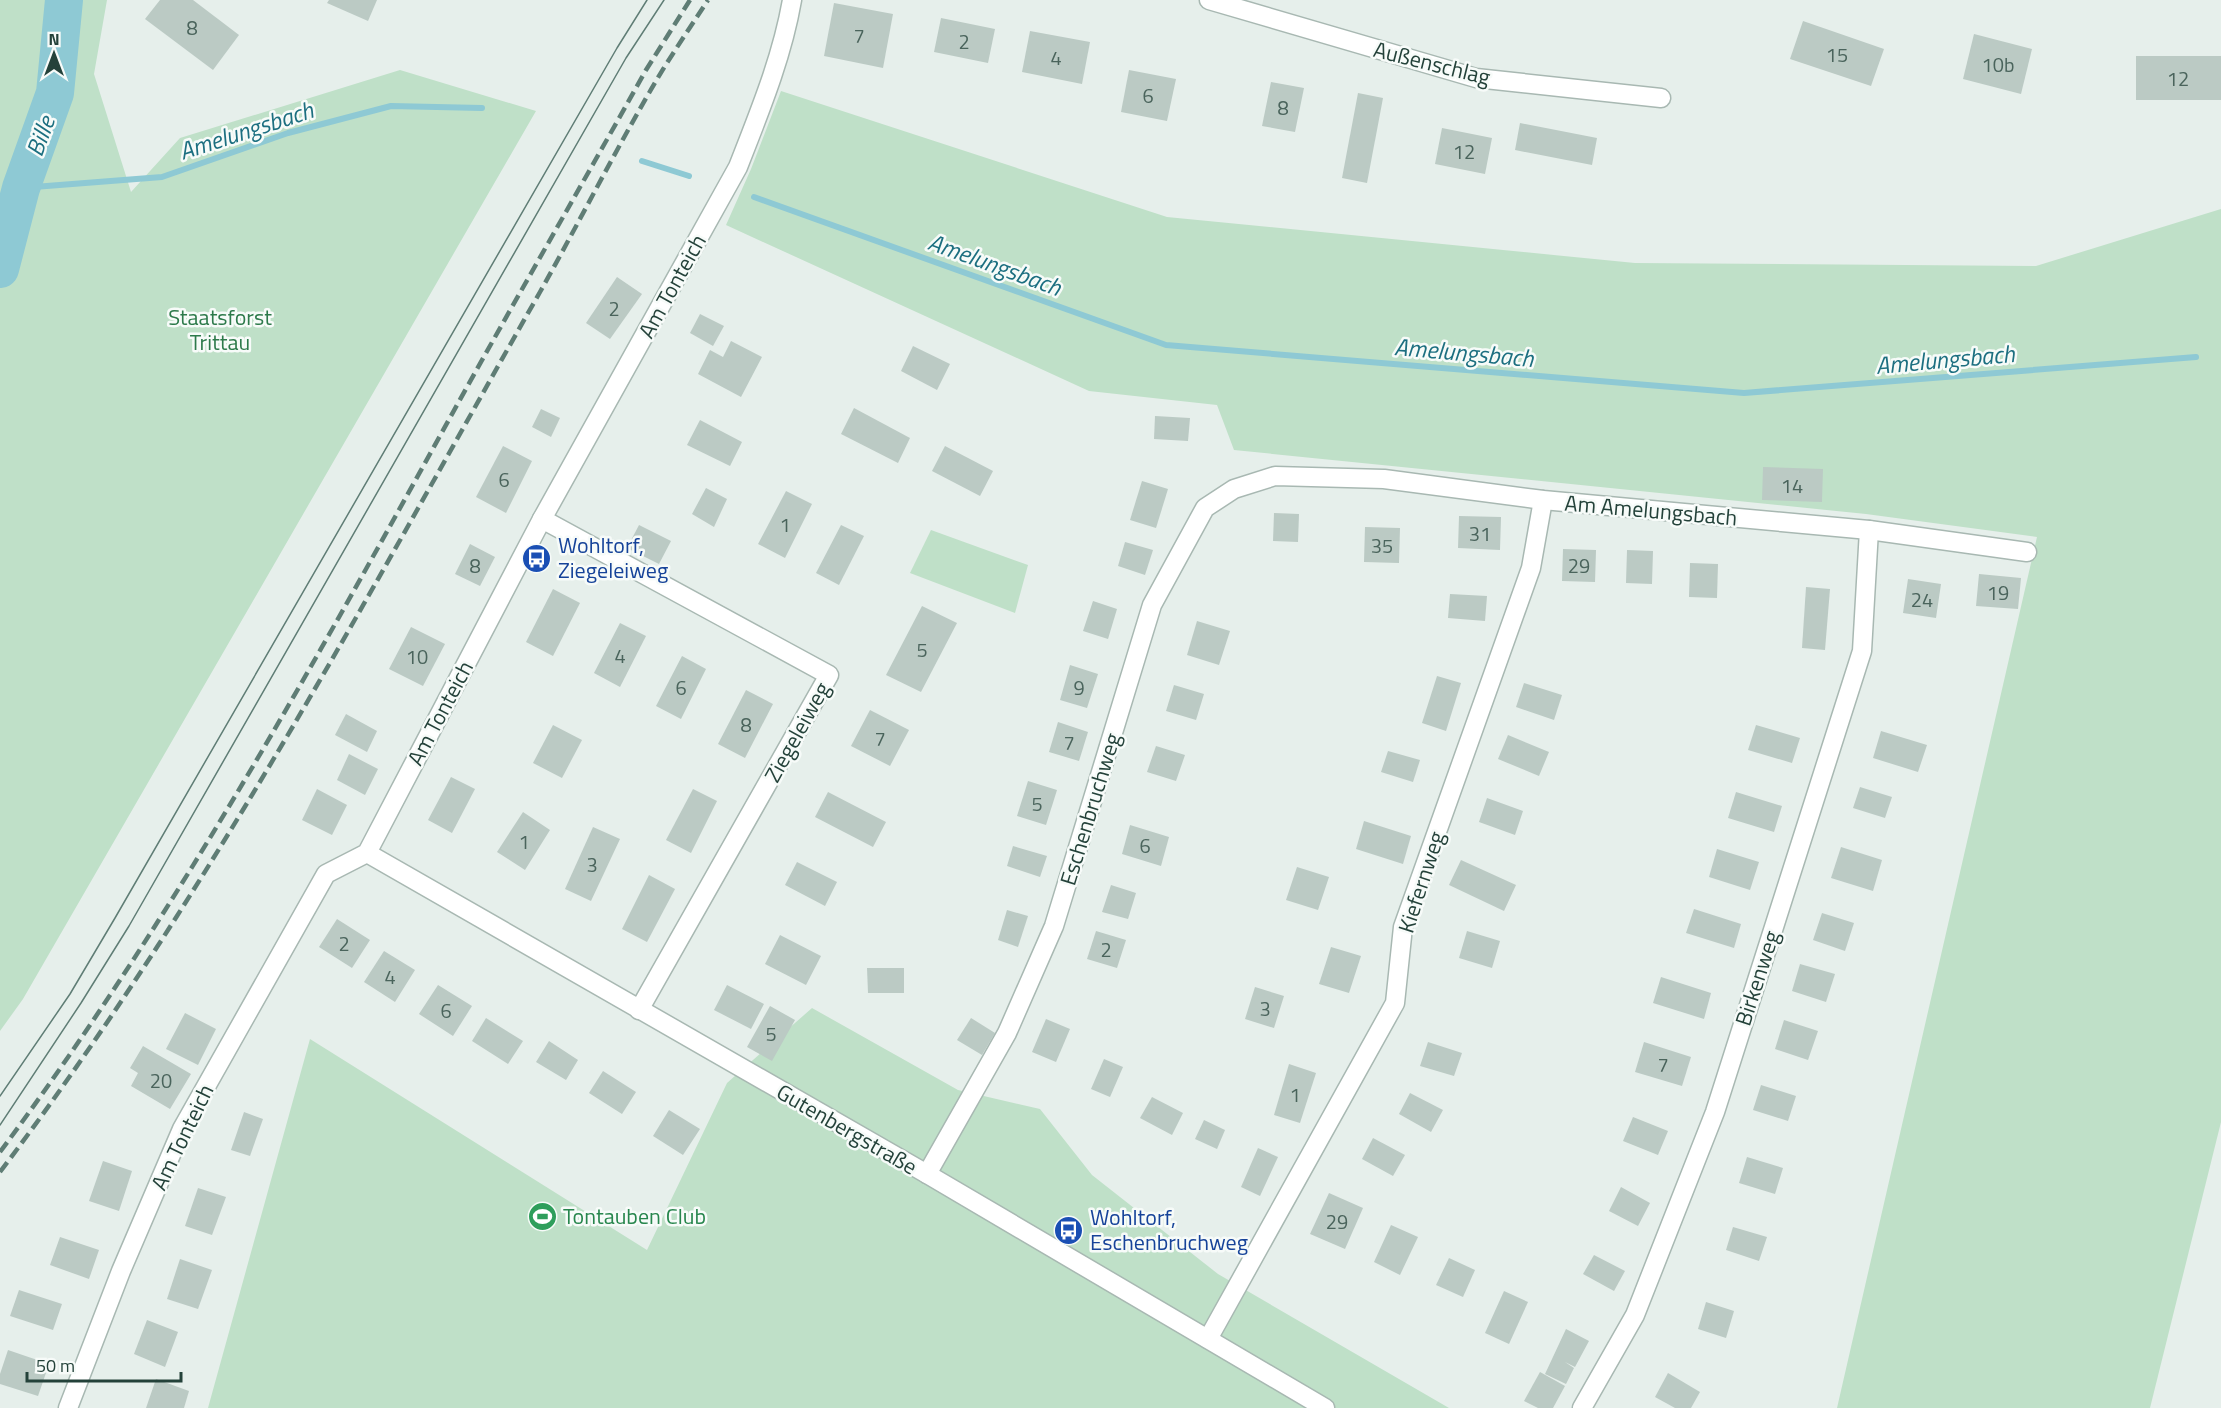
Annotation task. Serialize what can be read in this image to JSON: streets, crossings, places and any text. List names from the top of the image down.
{
  "streets": {
    "street": [
      "Außenschlag",
      "Am Tonteich",
      "Am Amelungsbach",
      "Ziegeleiweg",
      "Eschenbruchweg",
      "Kiefernweg",
      "Birkenweg",
      "Gutenbergstraße"
    ]
  },
  "crossings": [
    ["Am Tonteich", "Ziegeleiweg"],
    ["Am Tonteich", "Gutenbergstraße"],
    ["Am Amelungsbach", "Eschenbruchweg"],
    ["Am Amelungsbach", "Kiefernweg"],
    ["Am Amelungsbach", "Birkenweg"],
    ["Ziegeleiweg", "Gutenbergstraße"],
    ["Eschenbruchweg", "Gutenbergstraße"],
    ["Kiefernweg", "Gutenbergstraße"]
  ],
  "water": ["Amelungsbach", "Bille"],
  "parks": ["Staatsforst Trittau"],
  "places": {
    "bus stop": ["Wohltorf, Ziegeleiweg", "Wohltorf, Eschenbruchweg"],
    "sports": ["Tontauben Club"]
  },
  "house_numbers": [
    "8",
    "7",
    "2",
    "15",
    "4",
    "10b",
    "12",
    "6",
    "8",
    "12",
    "2",
    "6",
    "14",
    "1",
    "31",
    "35",
    "8",
    "29",
    "19",
    "24",
    "5",
    "4",
    "10",
    "6",
    "9",
    "8",
    "7",
    "7",
    "5",
    "1",
    "6",
    "3",
    "2",
    "2",
    "4",
    "3",
    "6",
    "5",
    "7",
    "20",
    "1",
    "29"
  ],
  "scale_bar": "50 m",
  "north": "top"
}
